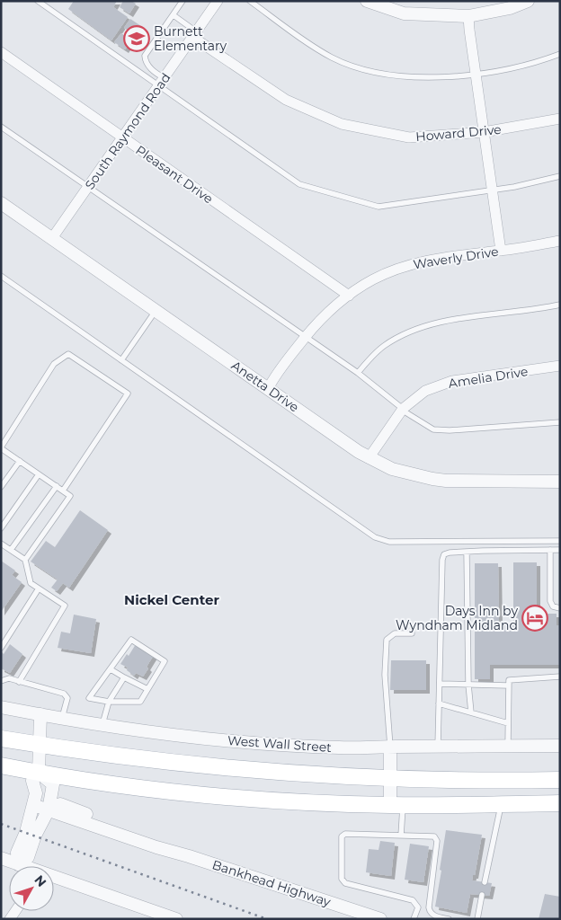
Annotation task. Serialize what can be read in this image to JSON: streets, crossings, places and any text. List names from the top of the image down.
{
  "streets": {
    "street": [
      "South Raymond Road",
      "Howard Drive",
      "Pleasant Drive",
      "Waverly Drive",
      "Amelia Drive",
      "Anetta Drive",
      "West Wall Street",
      "Bankhead Highway"
    ]
  },
  "crossings": [
    ["South Raymond Road", "Howard Drive"],
    ["South Raymond Road", "Pleasant Drive"],
    ["South Raymond Road", "Anetta Drive"],
    ["Pleasant Drive", "Waverly Drive"],
    ["Waverly Drive", "Anetta Drive"],
    ["Amelia Drive", "Anetta Drive"]
  ],
  "districts": ["Nickel Center"],
  "places": {
    "school or university": ["Burnett Elementary"],
    "hotel": ["Days Inn by Wyndham Midland"]
  },
  "north": "top right"
}
